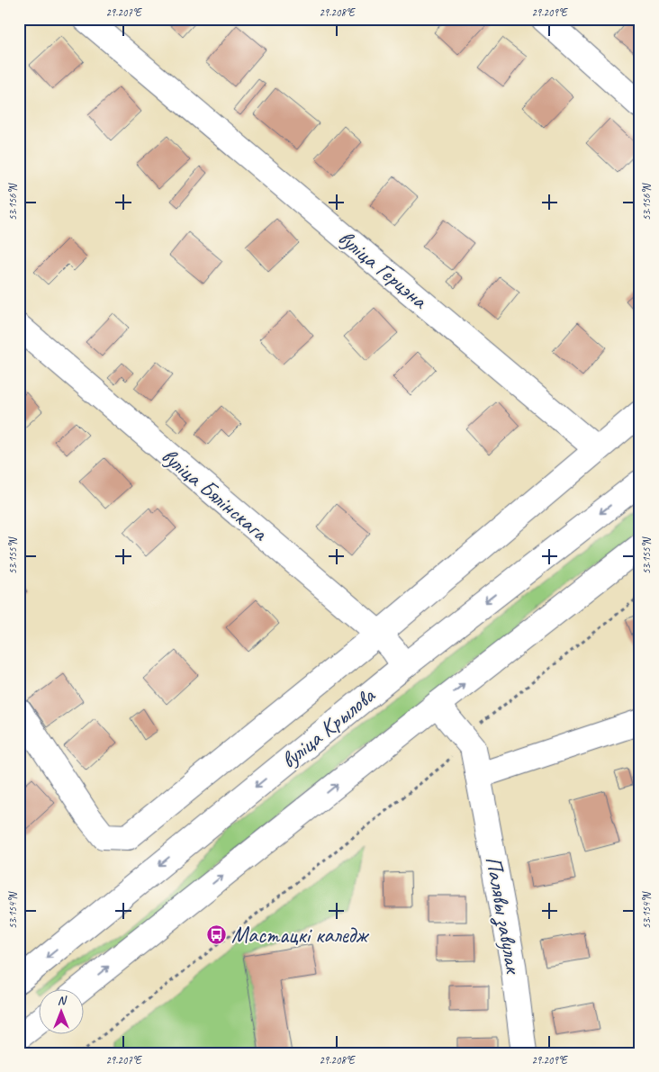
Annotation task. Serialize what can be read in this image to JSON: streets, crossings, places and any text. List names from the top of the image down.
{
  "streets": {
    "street": [
      "вуліца Герцэна",
      "вуліца Бялінскага",
      "вуліца Крылова",
      "Палявы завулак"
    ]
  },
  "crossings": [
    ["вуліца Бялінскага", "вуліца Крылова"]
  ],
  "places": {
    "bus stop": ["Мастацкі каледж"]
  },
  "north": "top",
  "coordinates": [
    "29.207°E",
    "29.208°E",
    "29.209°E",
    "53.156°N",
    "53.155°N",
    "53.154°N"
  ]
}
